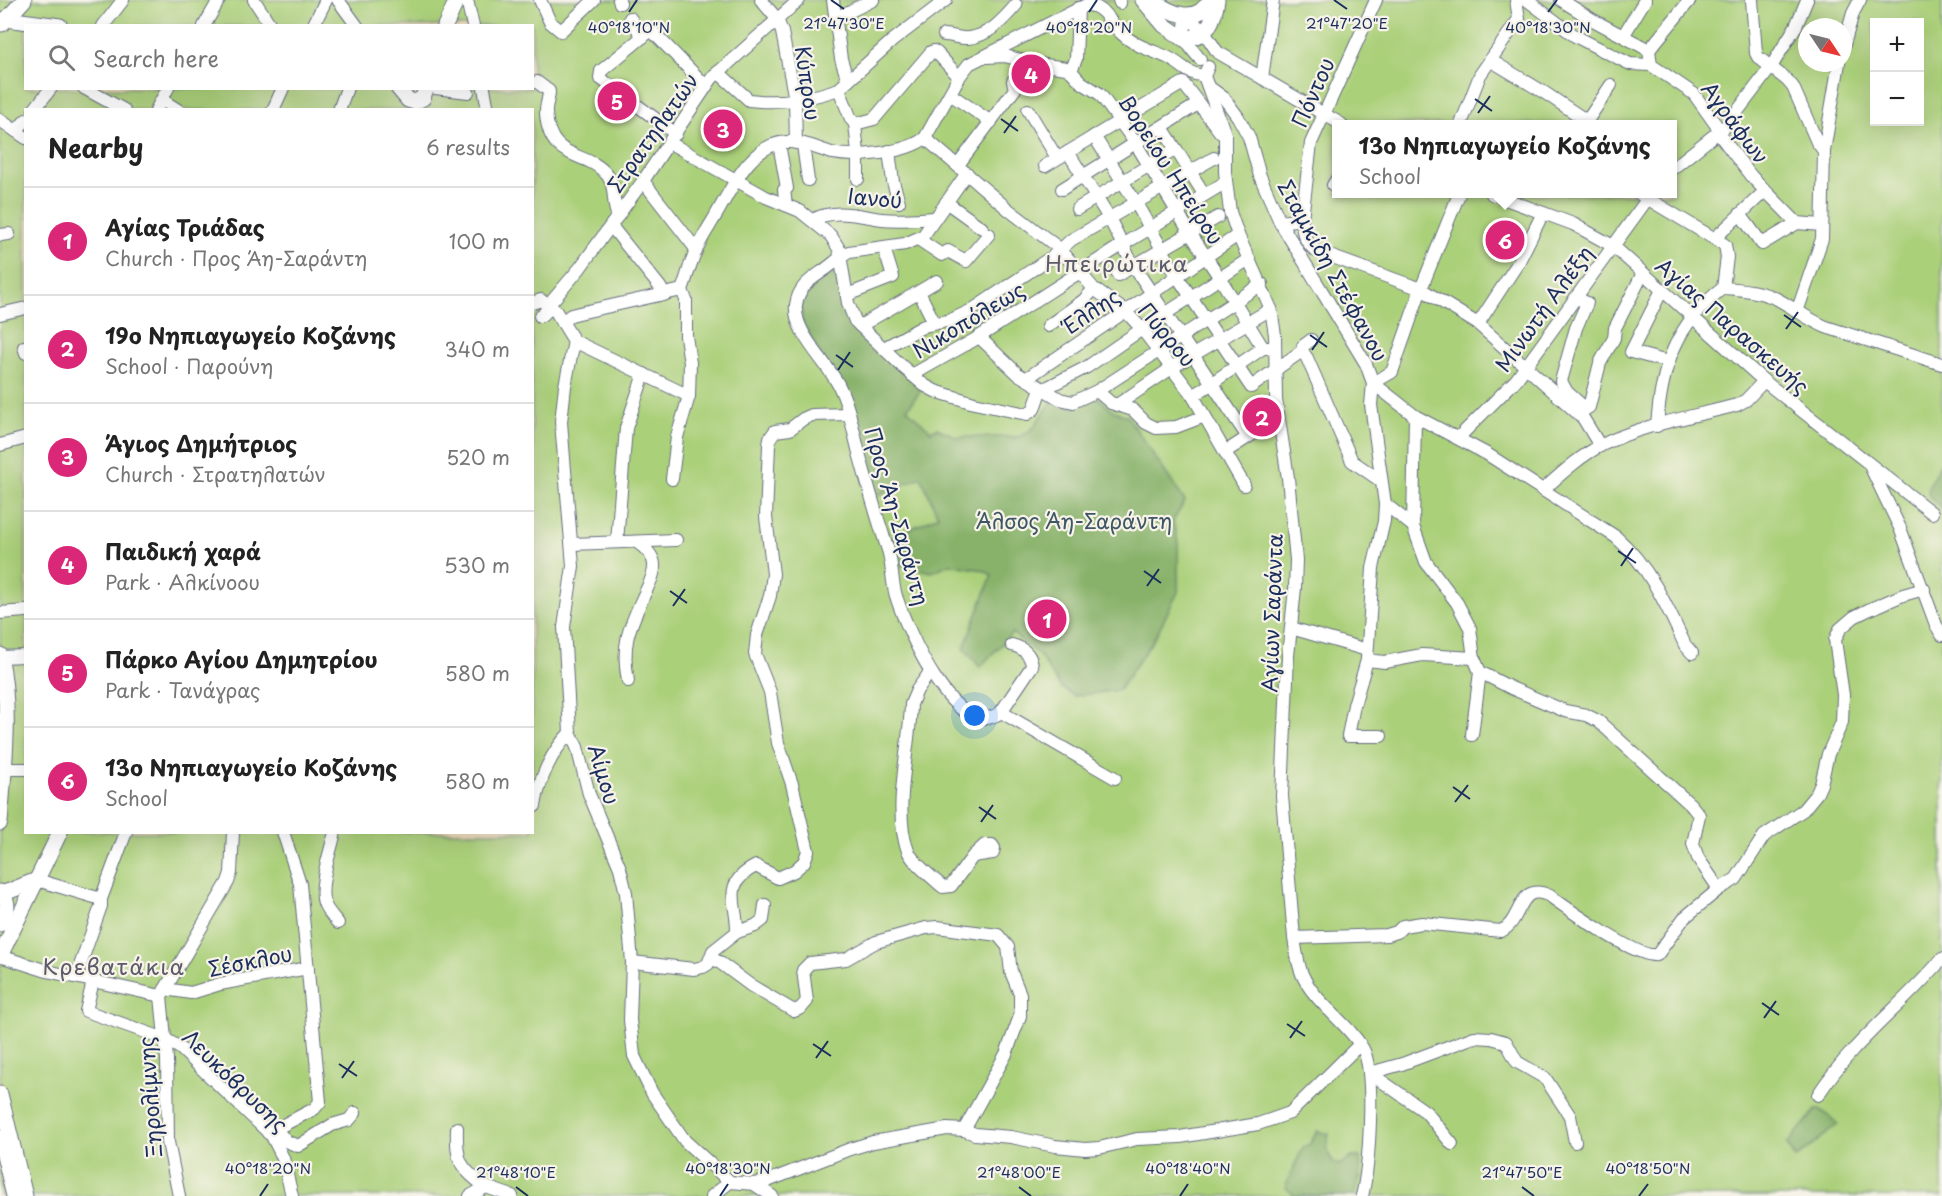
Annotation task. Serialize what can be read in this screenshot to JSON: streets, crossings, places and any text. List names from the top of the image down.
{
  "streets": {
    "street": [
      "Κύπρου",
      "Πόντου",
      "Αγράφων",
      "Στρατηλατών",
      "Βορείου Ηπείρου",
      "Ιανού",
      "Σταμκίδη Στέφανου",
      "Μινωτή Αλέξη",
      "Έλλης",
      "Νικοπόλεως",
      "Αγίας Παρασκευής",
      "Πύρρου",
      "Προς Άη-Σαράντη",
      "Αγίων Σαράντα",
      "Αίμου",
      "Σέσκλου",
      "Λευκόβρυσης",
      "Ξηρολίμνης"
    ]
  },
  "crossings": [
    ["Κύπρου", "Στρατηλατών"],
    ["Βορείου Ηπείρου", "Έλλης"],
    ["Βορείου Ηπείρου", "Νικοπόλεως"],
    ["Βορείου Ηπείρου", "Αγίων Σαράντα"],
    ["Σταμκίδη Στέφανου", "Αγίων Σαράντα"],
    ["Μινωτή Αλέξη", "Αγίας Παρασκευής"],
    ["Έλλης", "Πύρρου"],
    ["Έλλης", "Αγίων Σαράντα"],
    ["Νικοπόλεως", "Πύρρου"],
    ["Νικοπόλεως", "Αγίων Σαράντα"],
    ["Σέσκλου", "Λευκόβρυσης"],
    ["Σέσκλου", "Ξηρολίμνης"],
    ["Λευκόβρυσης", "Ξηρολίμνης"]
  ],
  "districts": ["Ηπειρώτικα", "Κρεβατάκια"],
  "parks": ["Άλσος Άη-Σαράντη"],
  "north": "bottom right",
  "page": {
    "map_buttons": ["+", "−"],
    "search": "Search here",
    "pins": [
      "4",
      "5",
      "3",
      "6",
      "2",
      "1"
    ],
    "heading": ["Nearby", "6 results"],
    "popup": ["13ο Νηπιαγωγείο Κοζάνης", "School"],
    "list": [
      {
        "mark": "1",
        "name": "Αγίας Τριάδας",
        "note": "Church · Προς Άη-Σαράντη",
        "value": "100 m"
      },
      {
        "mark": "2",
        "name": "19ο Νηπιαγωγείο Κοζάνης",
        "note": "School · Παρούνη",
        "value": "340 m"
      },
      {
        "mark": "3",
        "name": "Άγιος Δημήτριος",
        "note": "Church · Στρατηλατών",
        "value": "520 m"
      },
      {
        "mark": "4",
        "name": "Παιδική χαρά",
        "note": "Park · Αλκίνοου",
        "value": "530 m"
      },
      {
        "mark": "5",
        "name": "Πάρκο Αγίου Δημητρίου",
        "note": "Park · Τανάγρας",
        "value": "580 m"
      },
      {
        "mark": "6",
        "name": "13ο Νηπιαγωγείο Κοζάνης",
        "note": "School",
        "value": "580 m"
      }
    ]
  },
  "coordinates": [
    "21°47'30\"E",
    "21°47'20\"E",
    "40°18'10\"N",
    "40°18'20\"N",
    "40°18'30\"N",
    "40°18'40\"N",
    "40°18'50\"N",
    "21°48'10\"E",
    "21°48'00\"E",
    "21°47'50\"E"
  ]
}
